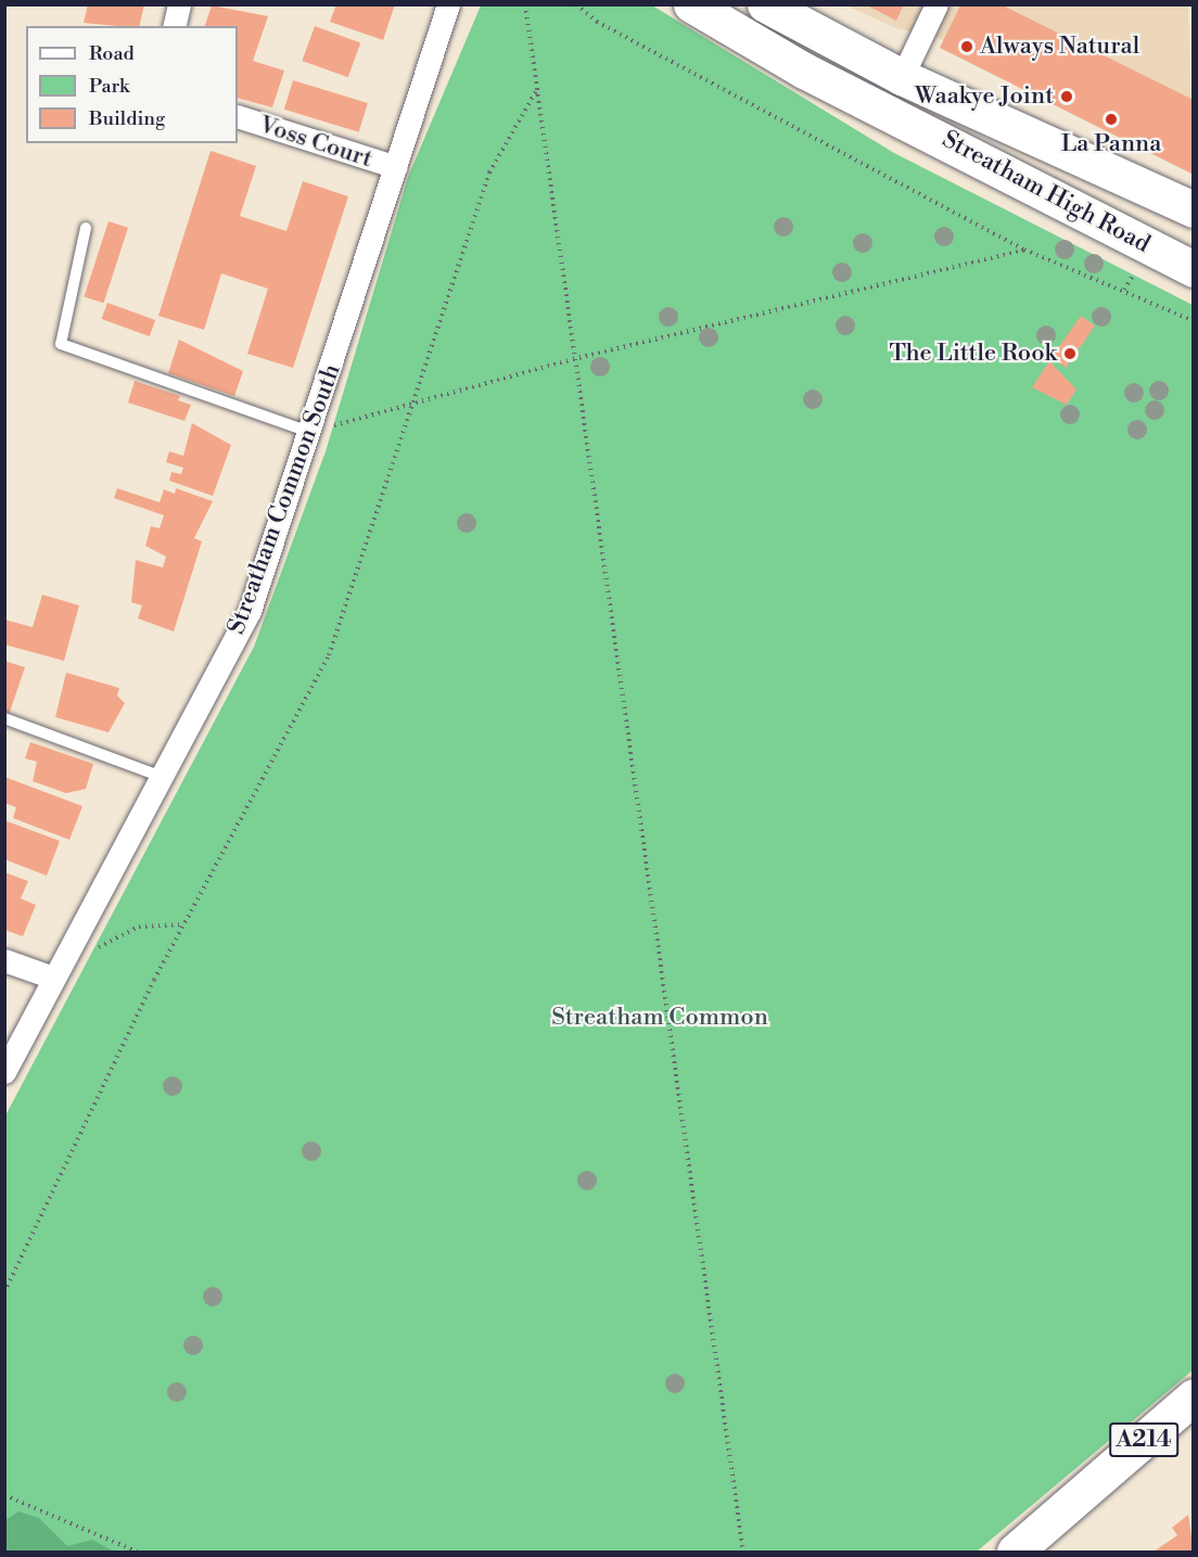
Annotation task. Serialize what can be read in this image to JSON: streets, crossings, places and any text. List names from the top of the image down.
{
  "streets": {
    "main road": ["Streatham High Road", "A214"],
    "street": ["Voss Court", "Streatham Common South"]
  },
  "crossings": [
    ["Voss Court", "Streatham Common South"]
  ],
  "parks": ["Streatham Common"],
  "places": [
    "Always Natural",
    "Waakye Joint",
    "La Panna",
    "The Little Rook"
  ],
  "legend": ["Road", "Park", "Building"]
}
